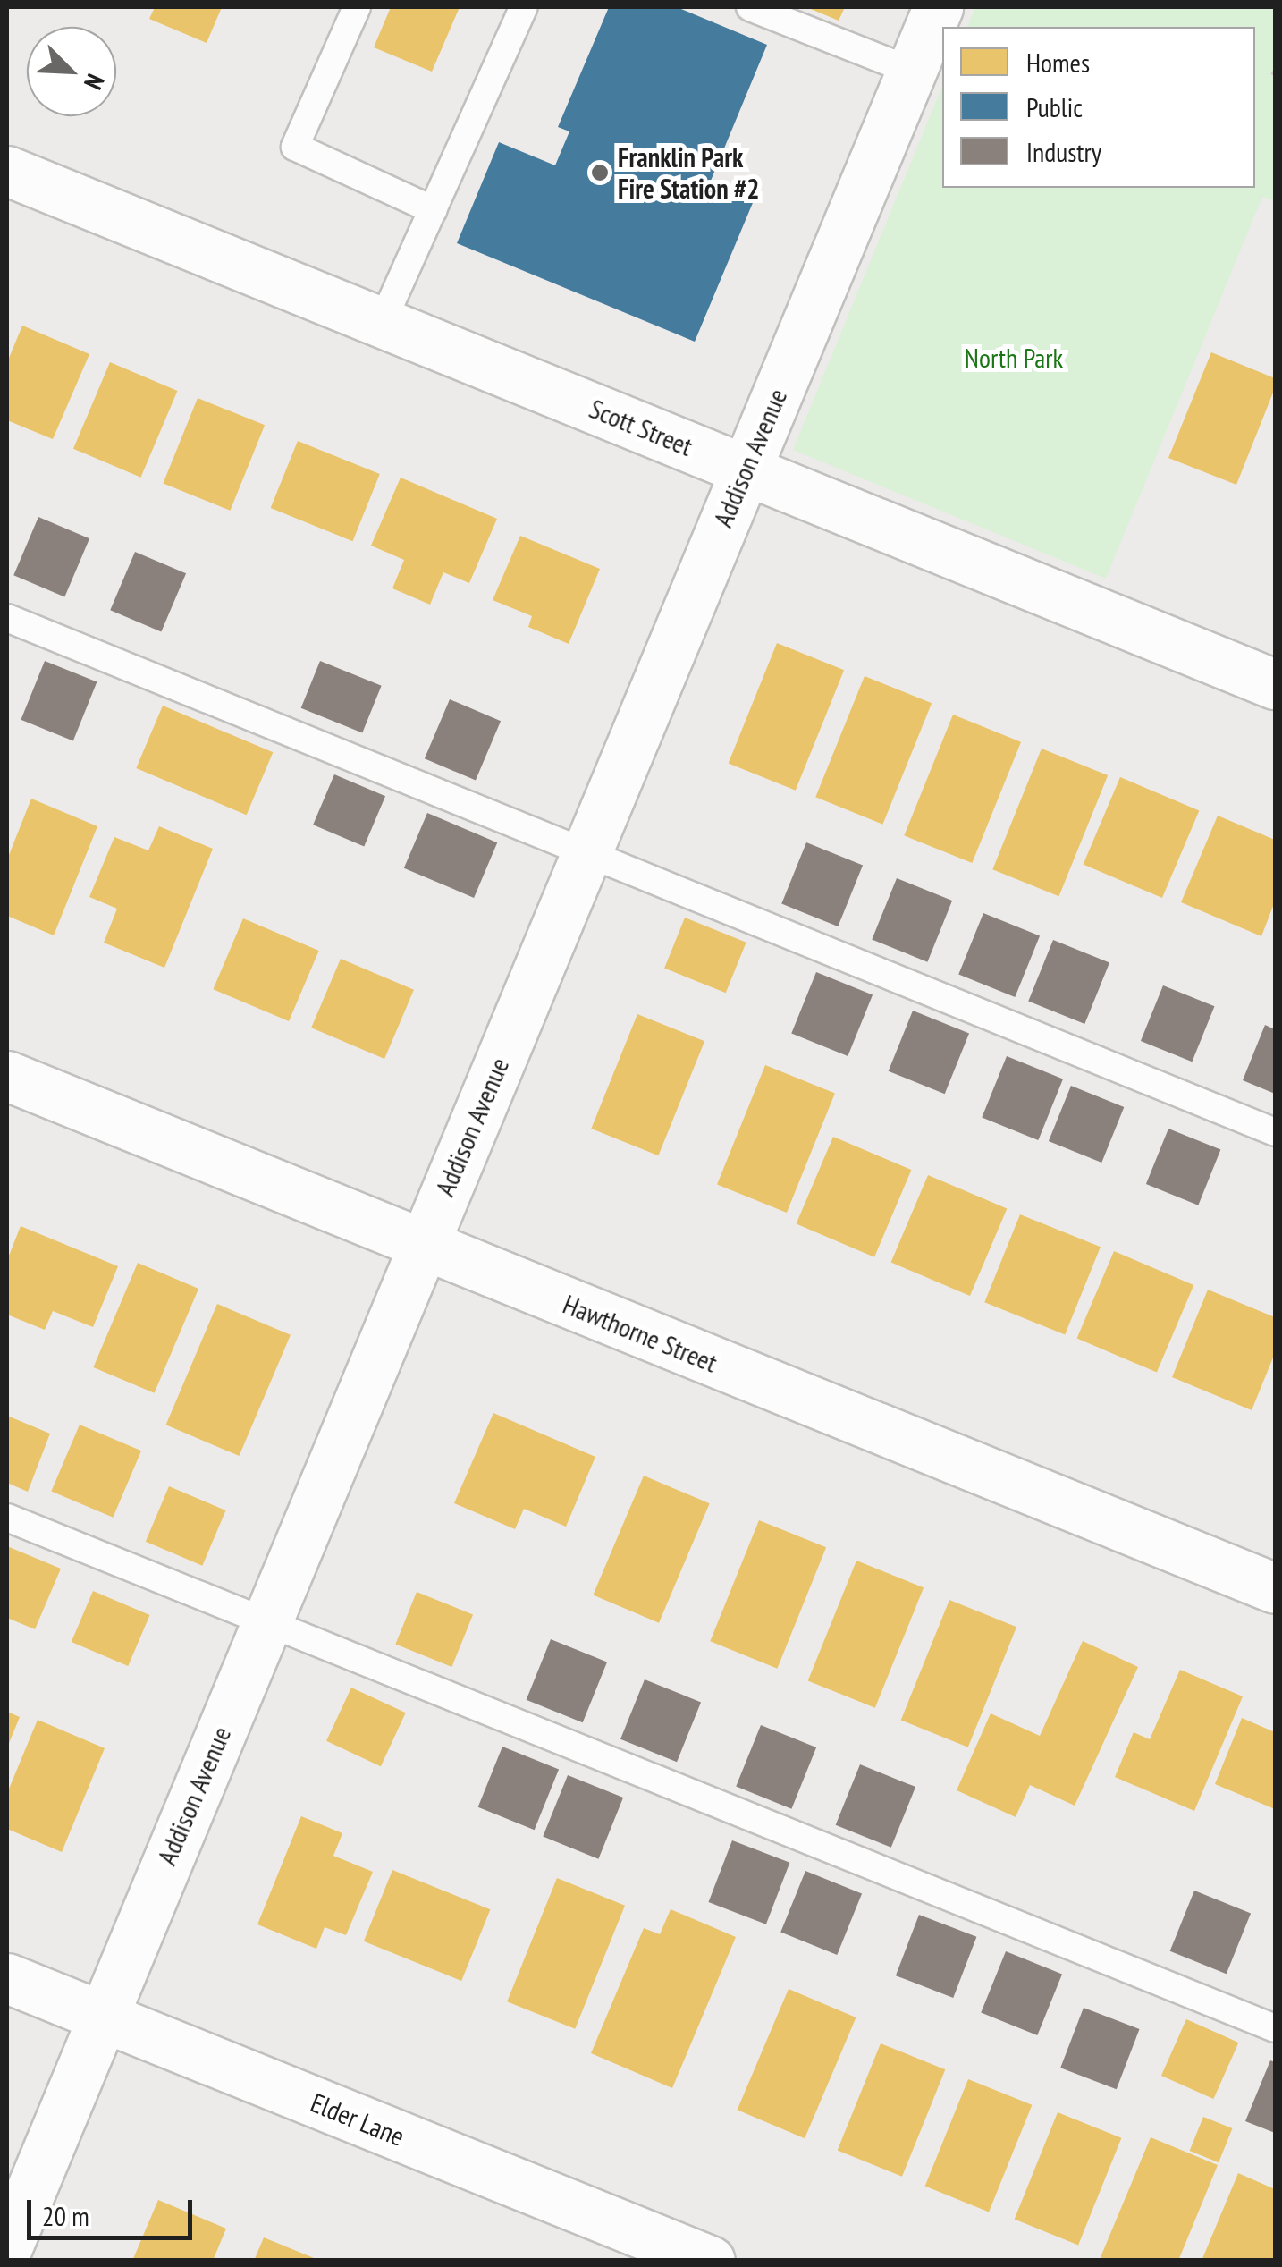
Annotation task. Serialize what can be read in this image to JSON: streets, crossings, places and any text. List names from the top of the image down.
{
  "streets": {
    "street": [
      "Scott Street",
      "Addison Avenue",
      "Hawthorne Street",
      "Elder Lane"
    ]
  },
  "crossings": [
    ["Scott Street", "Addison Avenue"],
    ["Addison Avenue", "Hawthorne Street"],
    ["Addison Avenue", "Elder Lane"]
  ],
  "parks": ["North Park"],
  "places": ["Franklin Park Fire Station #2"],
  "legend": ["Homes", "Public", "Industry"],
  "scale_bar": "20 m",
  "north": "bottom right"
}
